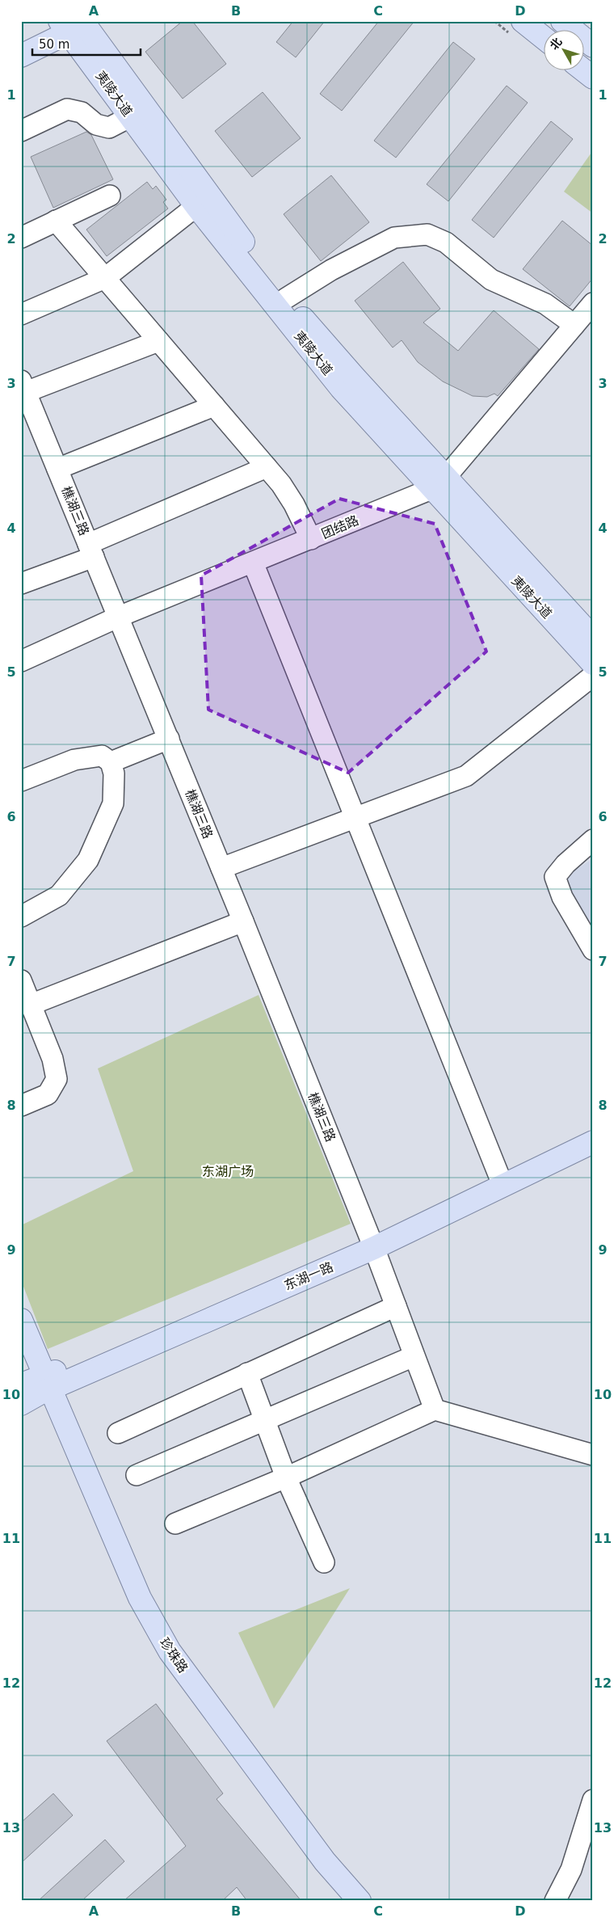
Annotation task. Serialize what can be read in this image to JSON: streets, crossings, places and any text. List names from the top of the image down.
{
  "streets": {
    "main road": ["夷陵大道", "珍珠路"],
    "street": ["樵湖三路", "团结路"]
  },
  "crossings": [
    ["夷陵大道", "团结路"],
    ["樵湖三路", "团结路"]
  ],
  "parks": ["东湖广场"],
  "scale_bar": "50 m",
  "north": "top left",
  "grid": {
    "columns": [
      "A",
      "B",
      "C",
      "D"
    ],
    "rows": [
      "1",
      "2",
      "3",
      "4",
      "5",
      "6",
      "7",
      "8",
      "9",
      "10",
      "11",
      "12",
      "13"
    ]
  }
}
